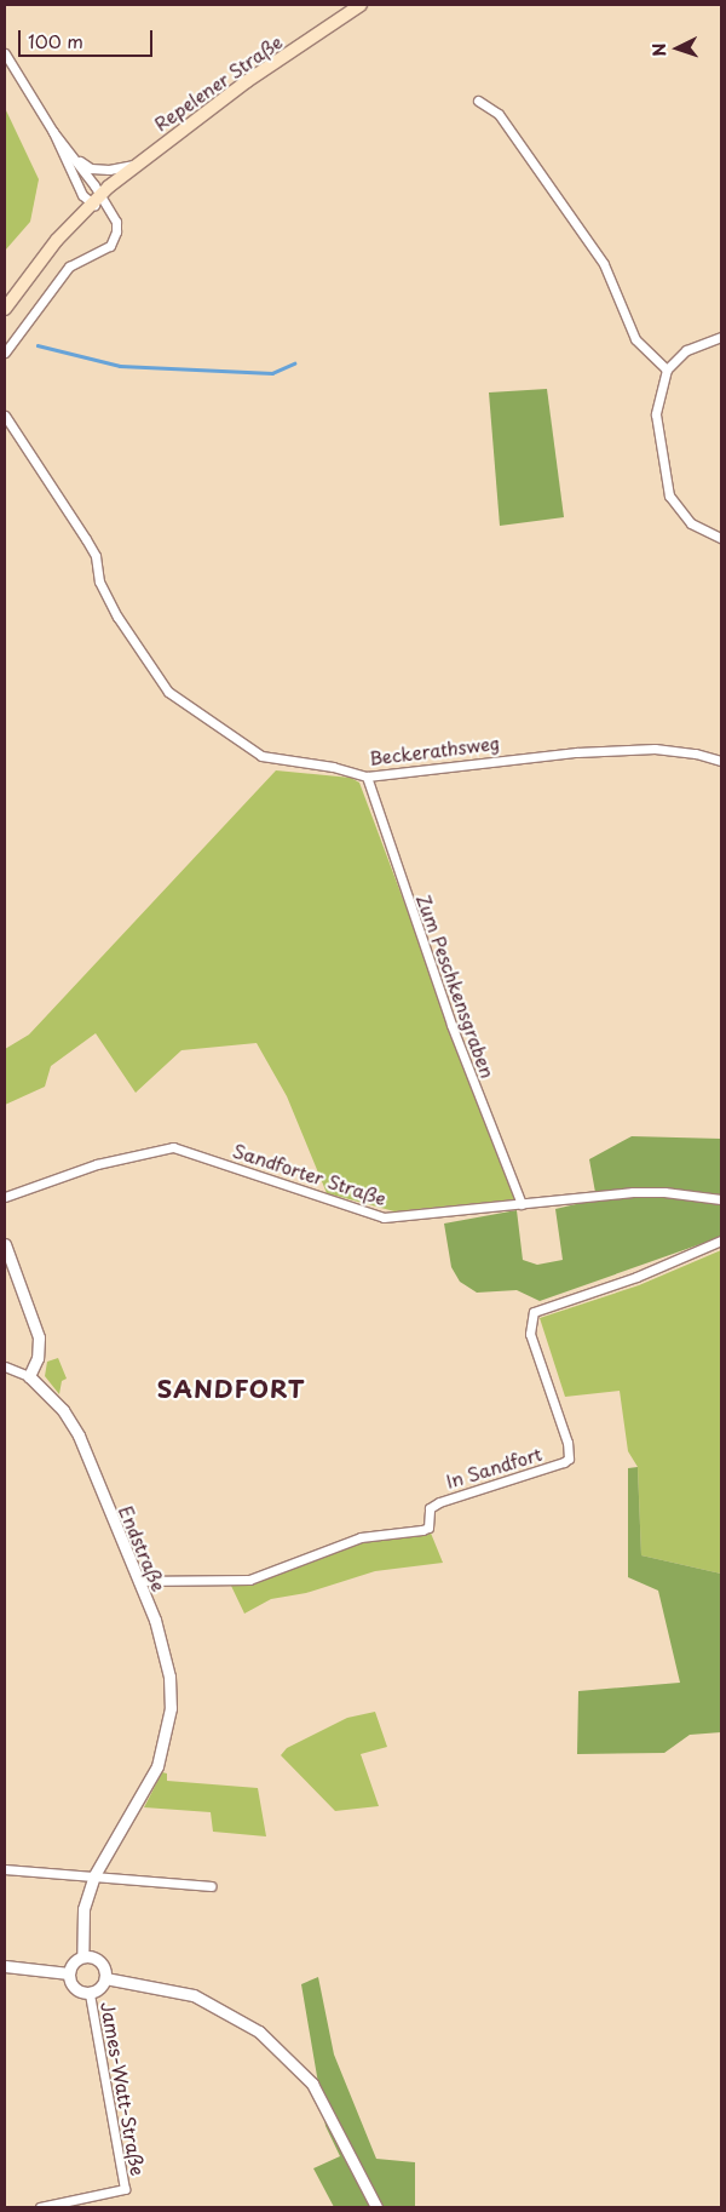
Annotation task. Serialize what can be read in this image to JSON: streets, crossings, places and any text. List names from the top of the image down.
{
  "streets": {
    "main road": ["Repelener Straße"],
    "street": [
      "Beckerathsweg",
      "Zum Peschkensgraben",
      "Sandforter Straße",
      "In Sandfort",
      "Endstraße",
      "James-Watt-Straße"
    ]
  },
  "crossings": [
    ["Beckerathsweg", "Zum Peschkensgraben"],
    ["Zum Peschkensgraben", "Sandforter Straße"],
    ["In Sandfort", "Endstraße"],
    ["Endstraße", "James-Watt-Straße"]
  ],
  "districts": ["SANDFORT"],
  "scale_bar": "100 m",
  "north": "left"
}
